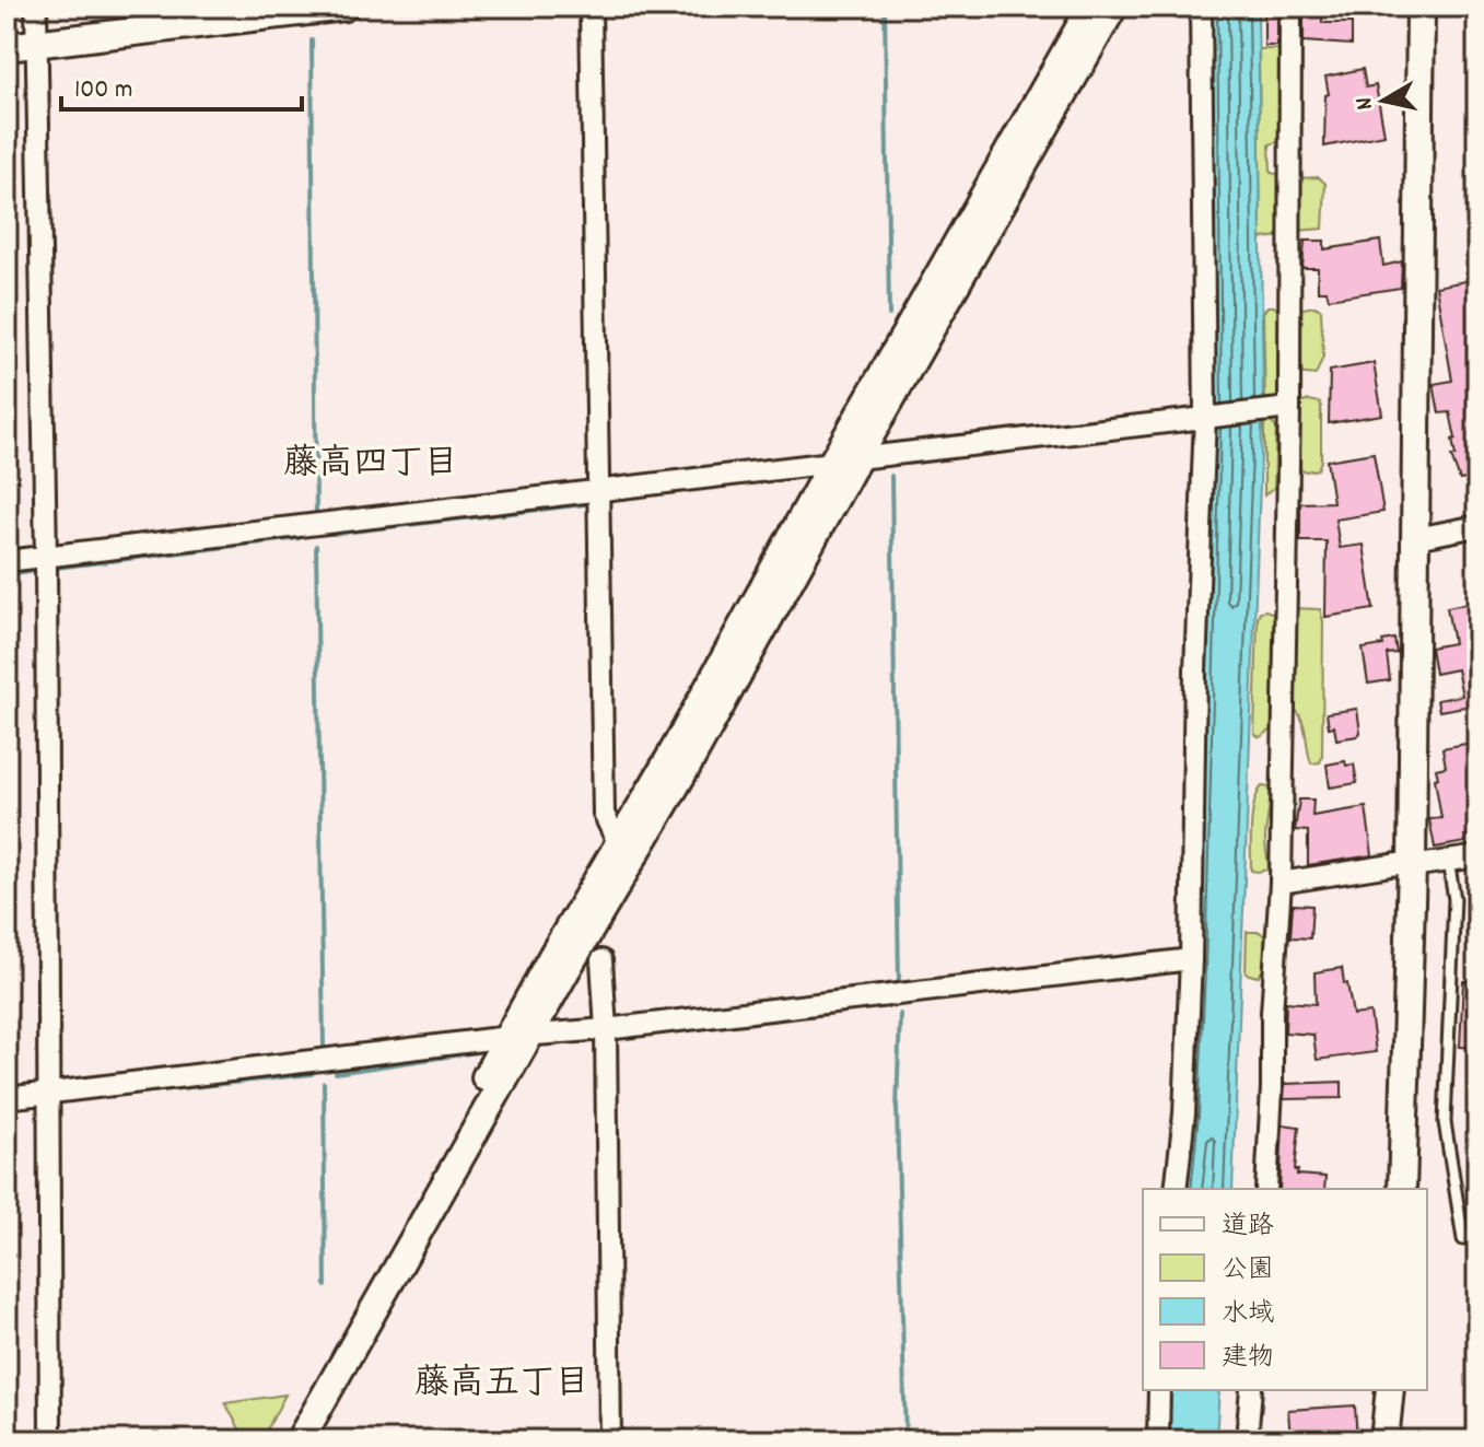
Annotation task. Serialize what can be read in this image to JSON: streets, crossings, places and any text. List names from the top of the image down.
{
  "districts": ["藤高四丁目", "藤高五丁目"],
  "legend": [
    "道路",
    "公園",
    "水域",
    "建物"
  ],
  "scale_bar": "100 m",
  "north": "left"
}
